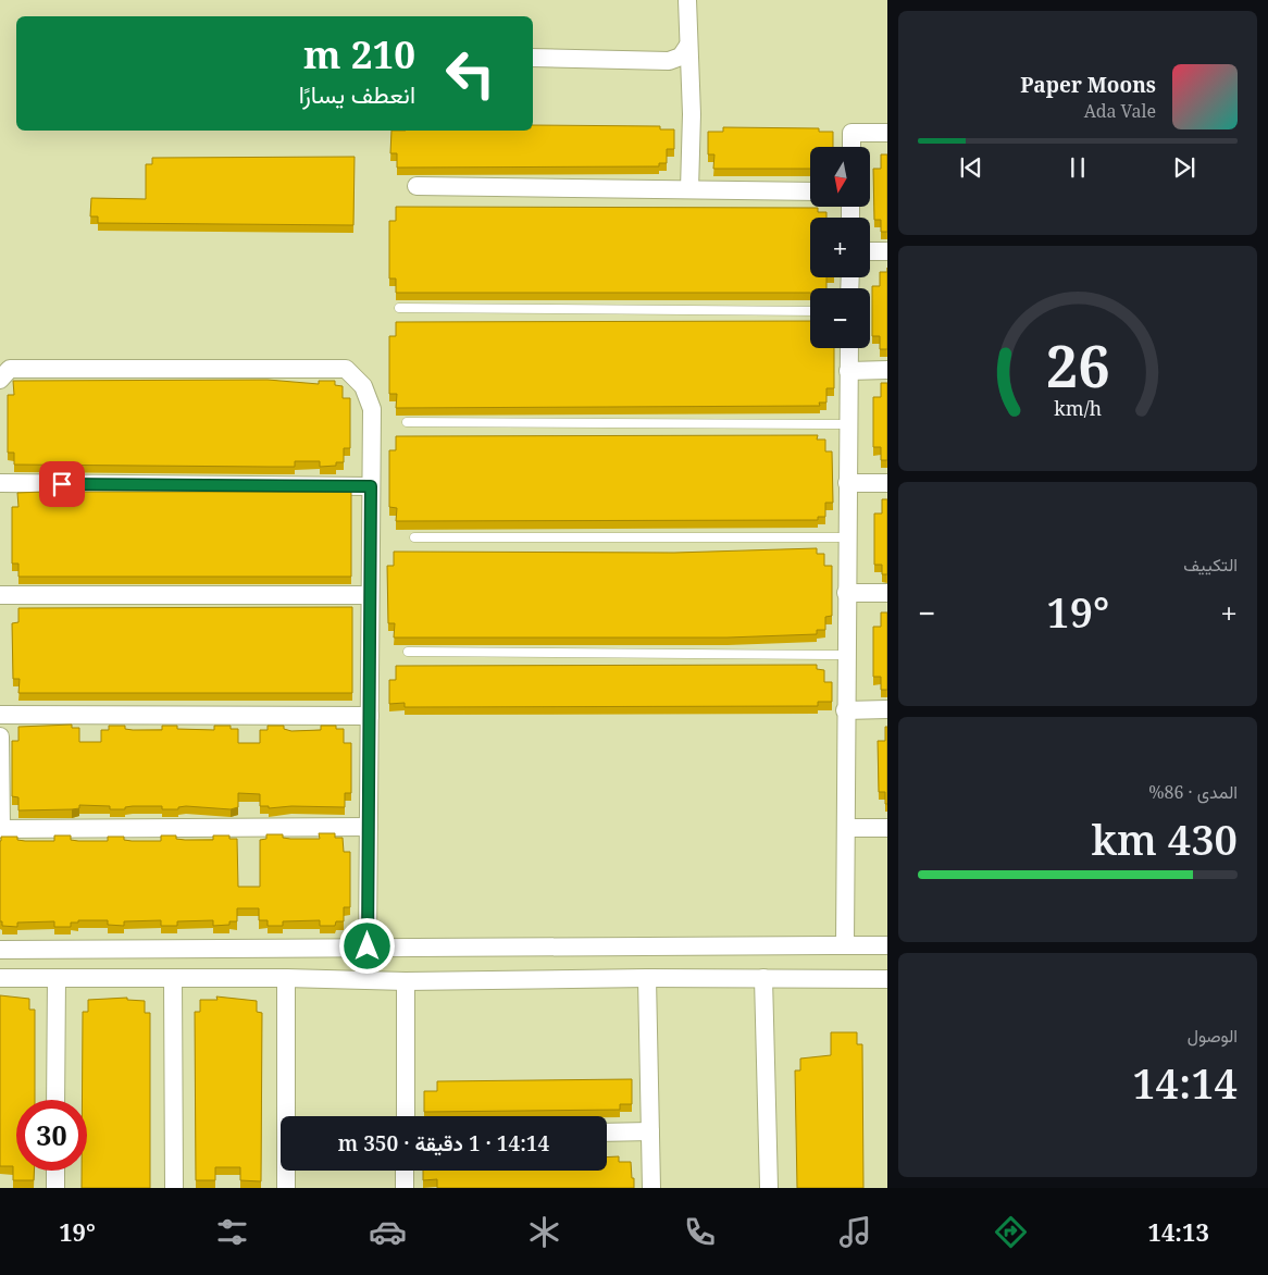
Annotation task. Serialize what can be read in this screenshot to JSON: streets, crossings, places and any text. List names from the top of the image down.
{
  "north": "bottom",
  "page": {
    "turn": ["210 m", "انعطف يسارًا"],
    "song": ["Paper Moons", "Ada Vale"],
    "map_buttons": ["+", "−"],
    "tile": [
      "التكييف",
      ["المدى · 86%", "430 km"],
      ["الوصول", "14:14"]
    ],
    "heat": ["−", "19°", "+"],
    "limit": "30",
    "trip": "14:14 · 1 دقيقة · 350 m",
    "tabs": ["14:13", "19°"],
    "gauge": ["26", "km/h"]
  }
}
